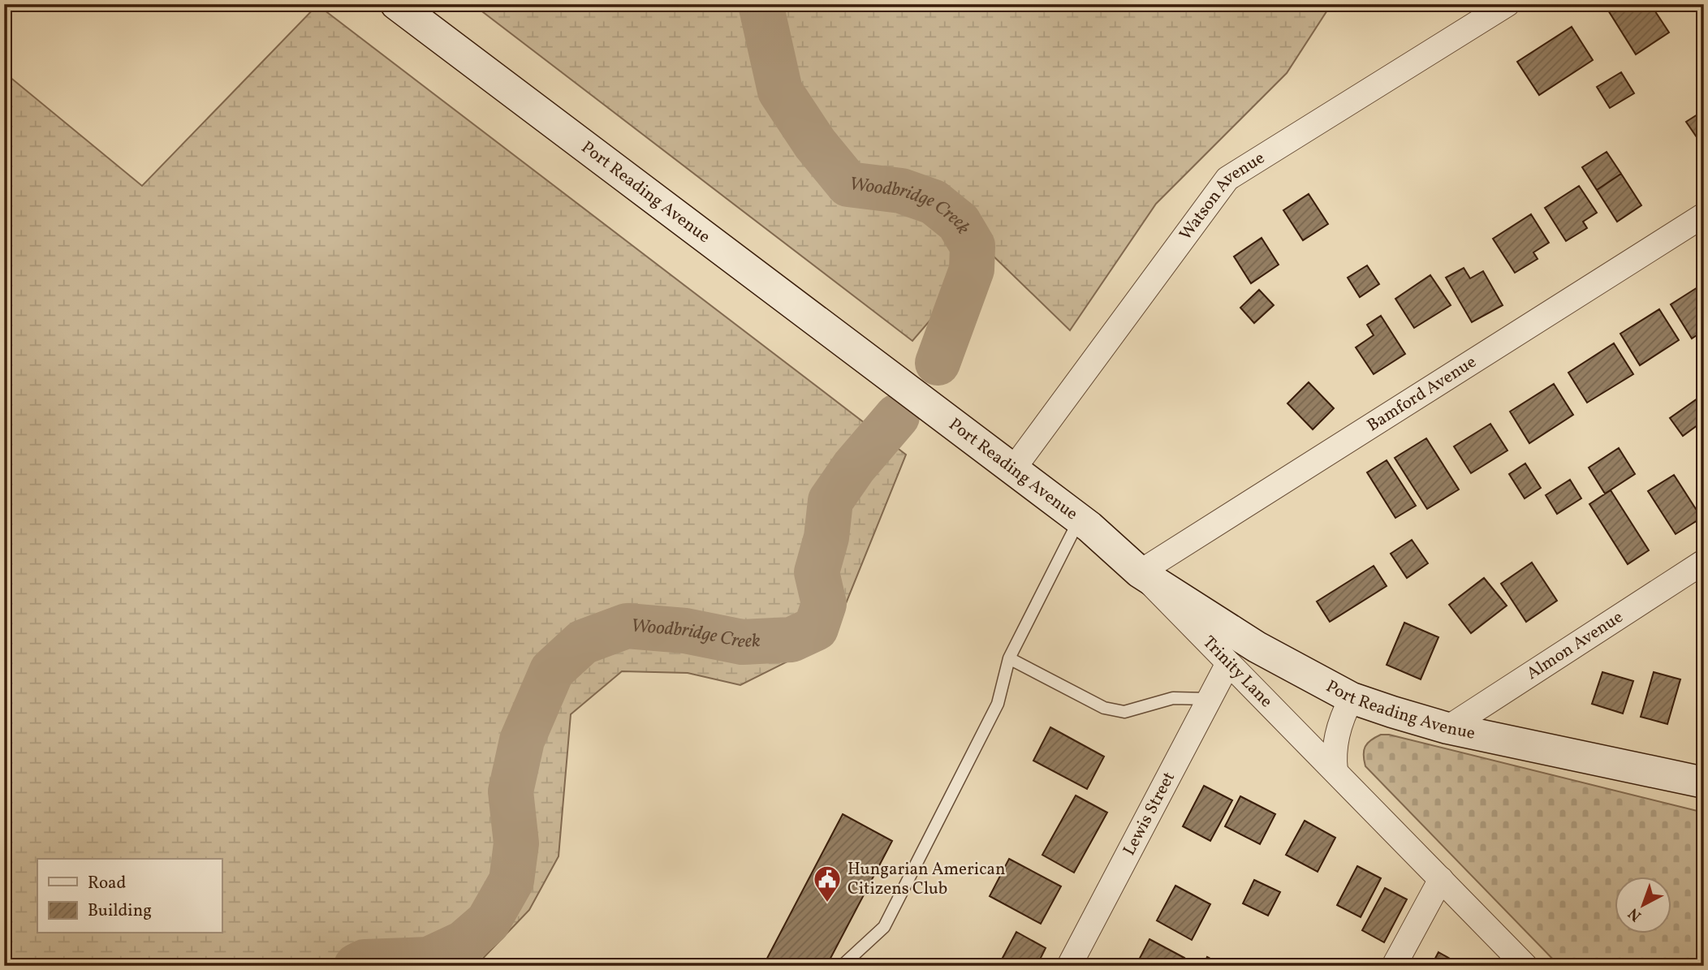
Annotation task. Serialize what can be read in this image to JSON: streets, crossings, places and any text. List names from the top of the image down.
{
  "streets": {
    "main road": ["Port Reading Avenue"],
    "street": [
      "Watson Avenue",
      "Bamford Avenue",
      "Almon Avenue",
      "Trinity Lane",
      "Lewis Street"
    ]
  },
  "crossings": [
    ["Port Reading Avenue", "Watson Avenue"],
    ["Port Reading Avenue", "Bamford Avenue"],
    ["Port Reading Avenue", "Almon Avenue"],
    ["Port Reading Avenue", "Trinity Lane"],
    ["Bamford Avenue", "Trinity Lane"],
    ["Trinity Lane", "Lewis Street"]
  ],
  "water": ["Woodbridge Creek"],
  "places": {
    "public building": ["Hungarian American Citizens Club"]
  },
  "legend": ["Road", "Building"],
  "north": "bottom left"
}
